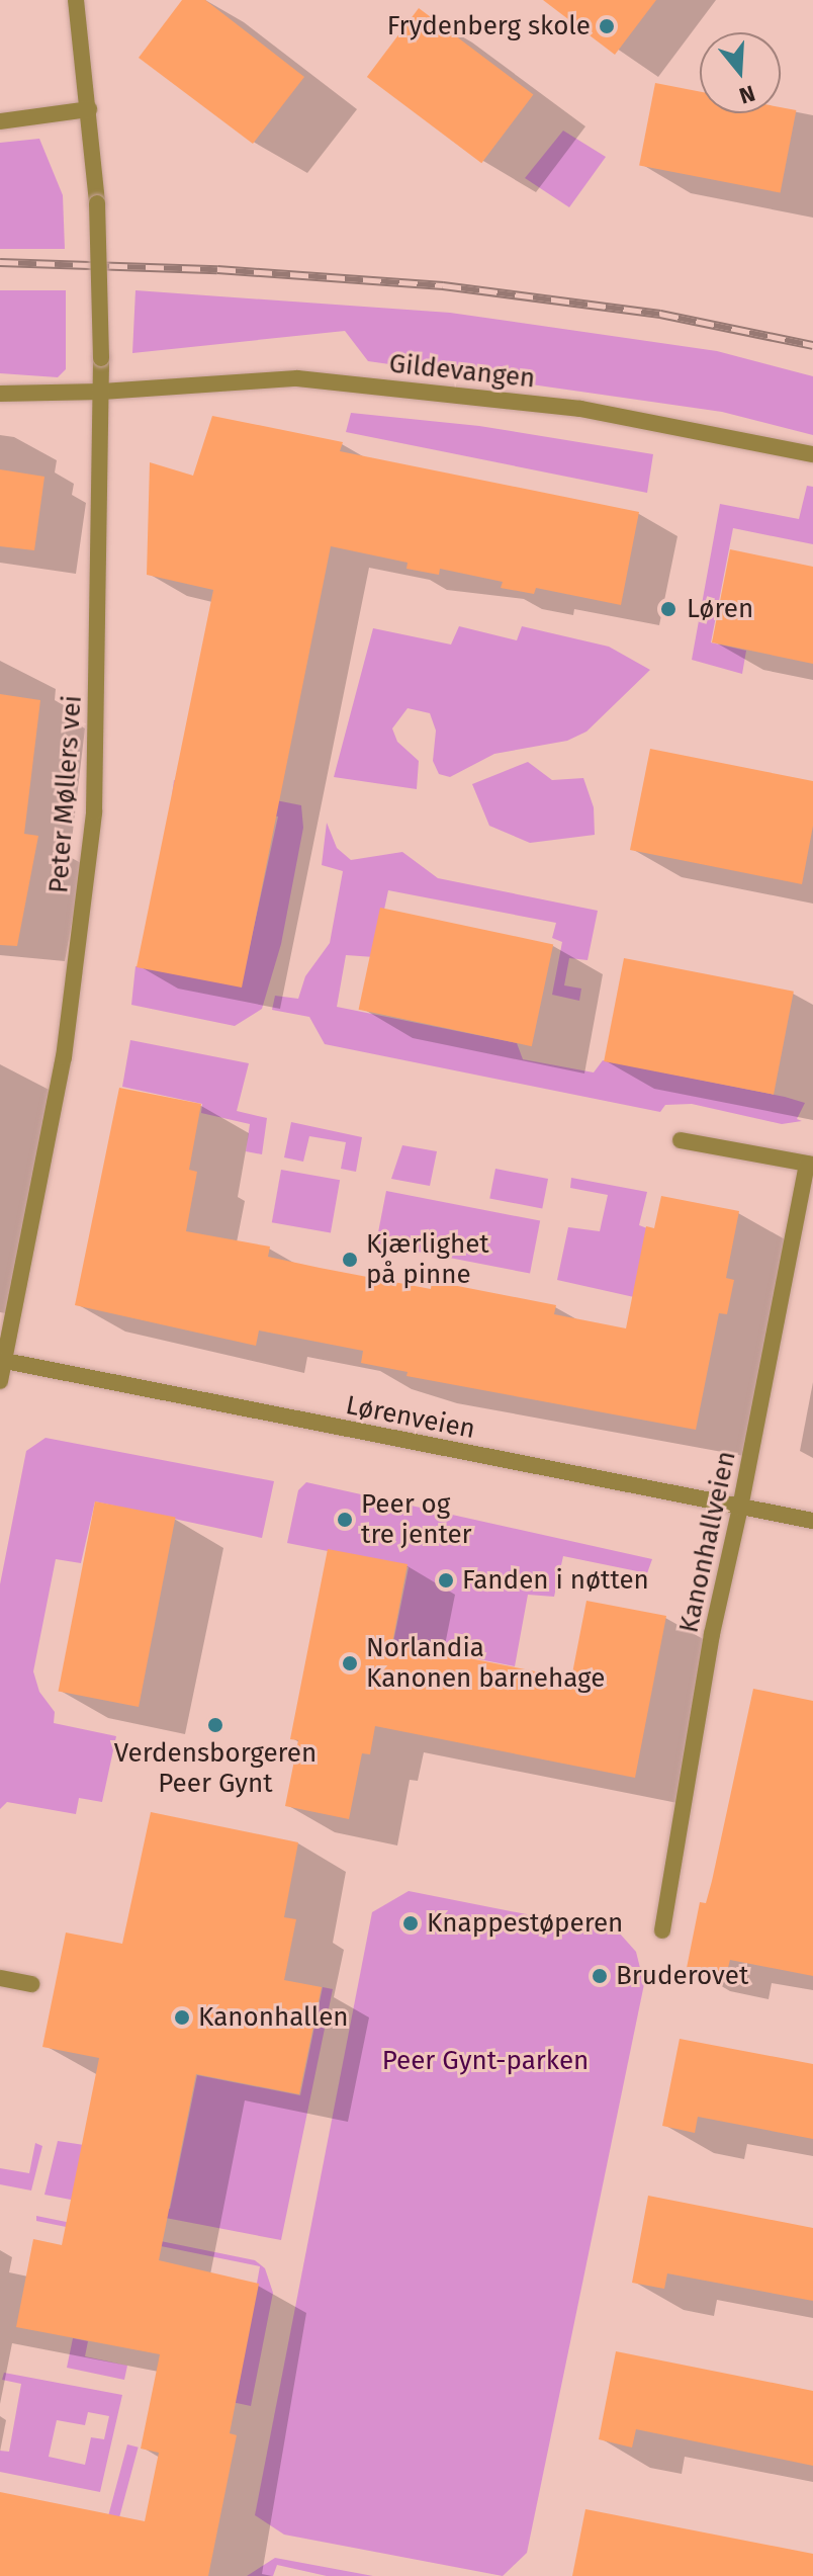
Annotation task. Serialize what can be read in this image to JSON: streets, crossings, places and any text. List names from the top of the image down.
{
  "streets": {
    "street": [
      "Gildevangen",
      "Peter Møllers vei",
      "Lørenveien",
      "Kanonhallveien"
    ]
  },
  "crossings": [
    ["Gildevangen", "Peter Møllers vei"],
    ["Peter Møllers vei", "Lørenveien"],
    ["Lørenveien", "Kanonhallveien"]
  ],
  "parks": ["Peer Gynt-parken"],
  "places": [
    "Frydenberg skole",
    "Løren",
    "Kjærlighet på pinne",
    "Peer og tre jenter",
    "Fanden i nøtten",
    "Norlandia Kanonen barnehage",
    "Verdensborgeren Peer Gynt",
    "Knappestøperen",
    "Bruderovet",
    "Kanonhallen"
  ],
  "north": "bottom"
}
